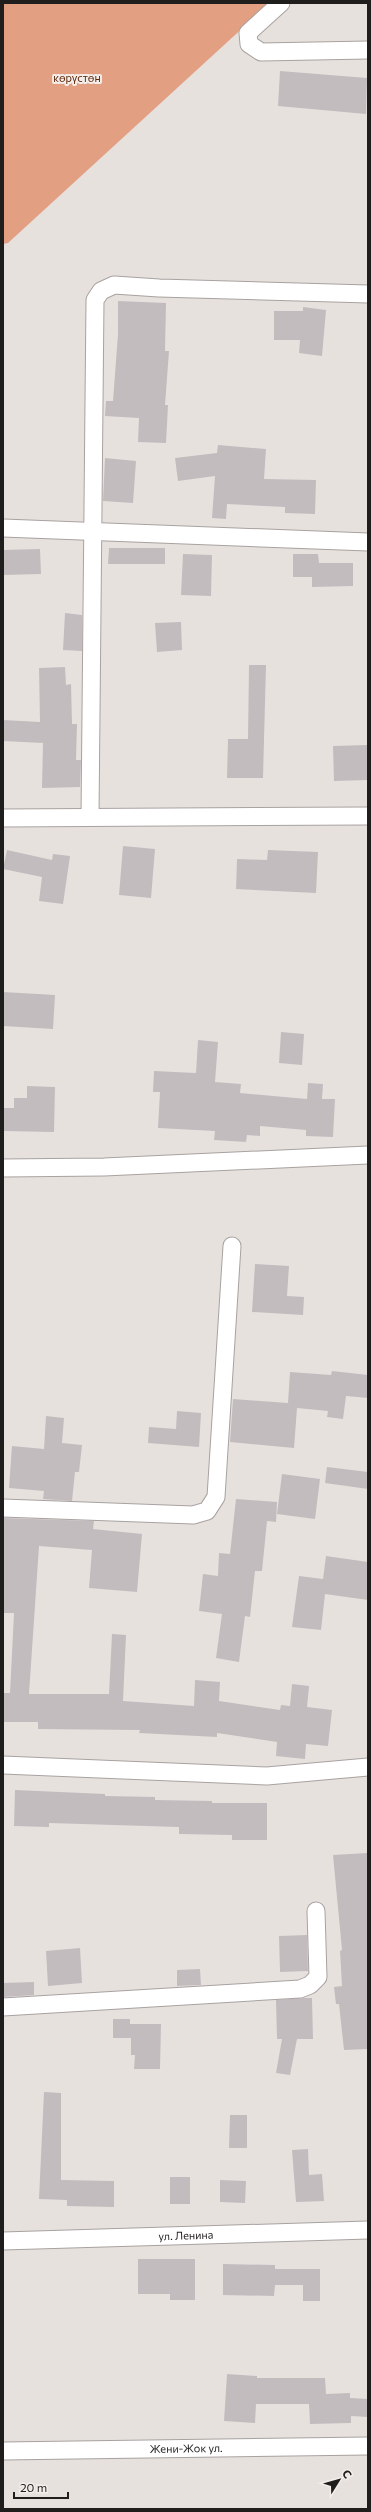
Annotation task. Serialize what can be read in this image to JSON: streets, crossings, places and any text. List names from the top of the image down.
{
  "streets": {
    "street": ["ул. Ленина", "Жени-Жок ул."]
  },
  "parks": ["көрүстөн"],
  "scale_bar": "20 m",
  "north": "top right"
}
